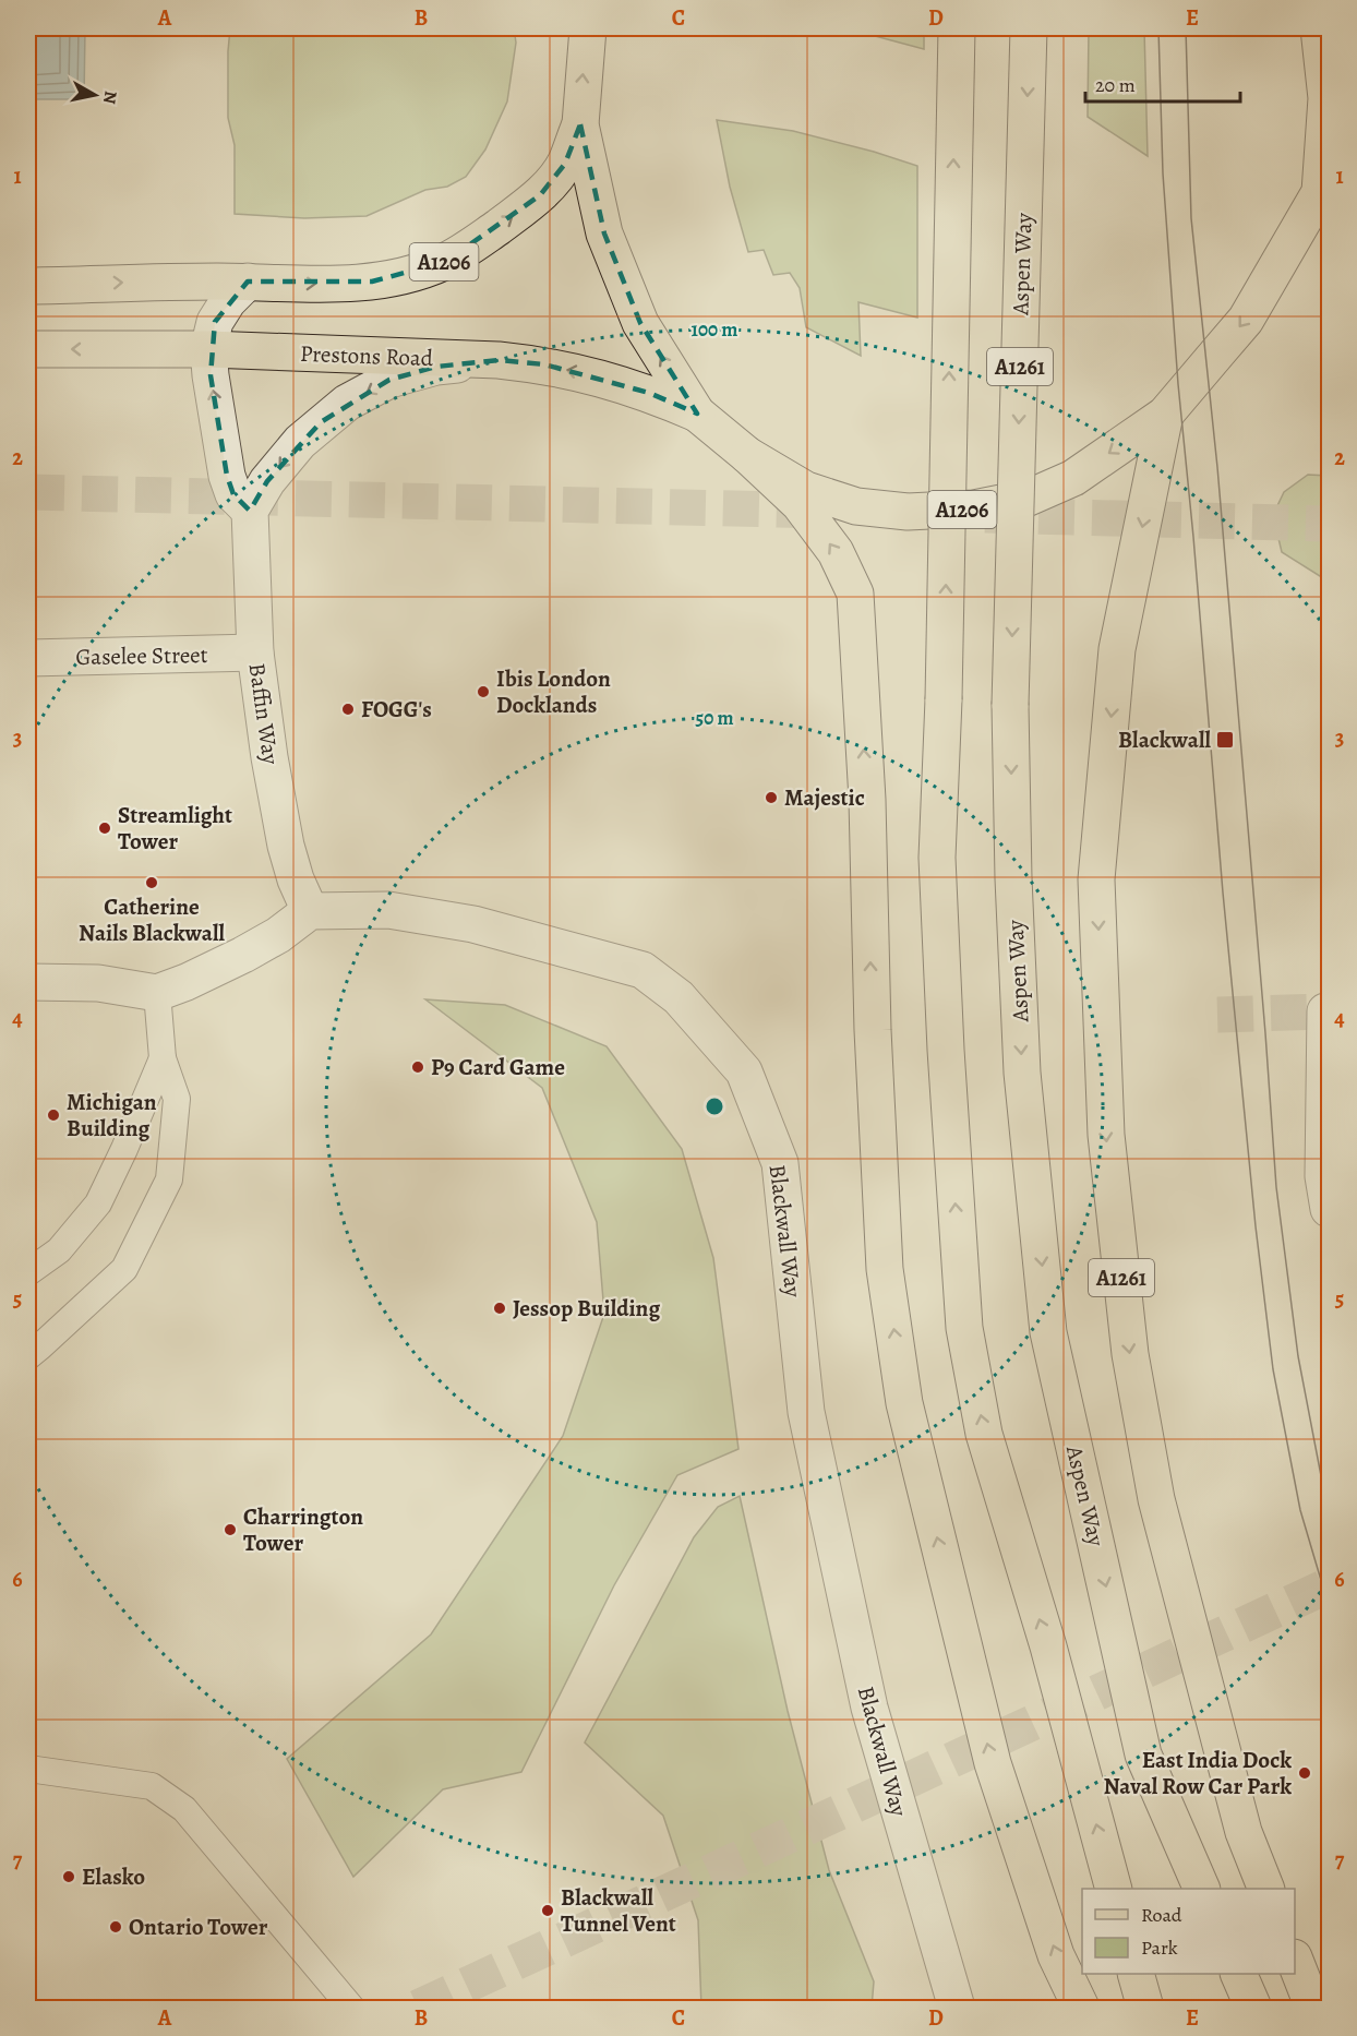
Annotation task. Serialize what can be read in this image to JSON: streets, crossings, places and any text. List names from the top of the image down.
{
  "streets": {
    "main road": [
      "A1206",
      "Aspen Way",
      "Prestons Road",
      "A1261"
    ],
    "street": ["Gaselee Street", "Baffin Way", "Blackwall Way"]
  },
  "crossings": [
    ["A1206", "Prestons Road"],
    ["A1206", "A1261"],
    ["Gaselee Street", "Baffin Way"],
    ["Baffin Way", "Blackwall Way"]
  ],
  "places": {
    "other": [
      "Ibis London Docklands",
      "FOGG's",
      "Majestic",
      "Streamlight Tower",
      "Catherine Nails Blackwall",
      "P9 Card Game",
      "Michigan Building",
      "Jessop Building",
      "Charrington Tower",
      "East India Dock Naval Row Car Park",
      "Elasko",
      "Blackwall Tunnel Vent",
      "Ontario Tower"
    ],
    "transit": ["Blackwall"]
  },
  "legend": ["Road", "Park"],
  "scale_bar": "20 m",
  "north": "right",
  "grid": {
    "columns": [
      "A",
      "B",
      "C",
      "D",
      "E"
    ],
    "rows": [
      "1",
      "2",
      "3",
      "4",
      "5",
      "6",
      "7"
    ]
  },
  "rings": ["100 m", "50 m"]
}
